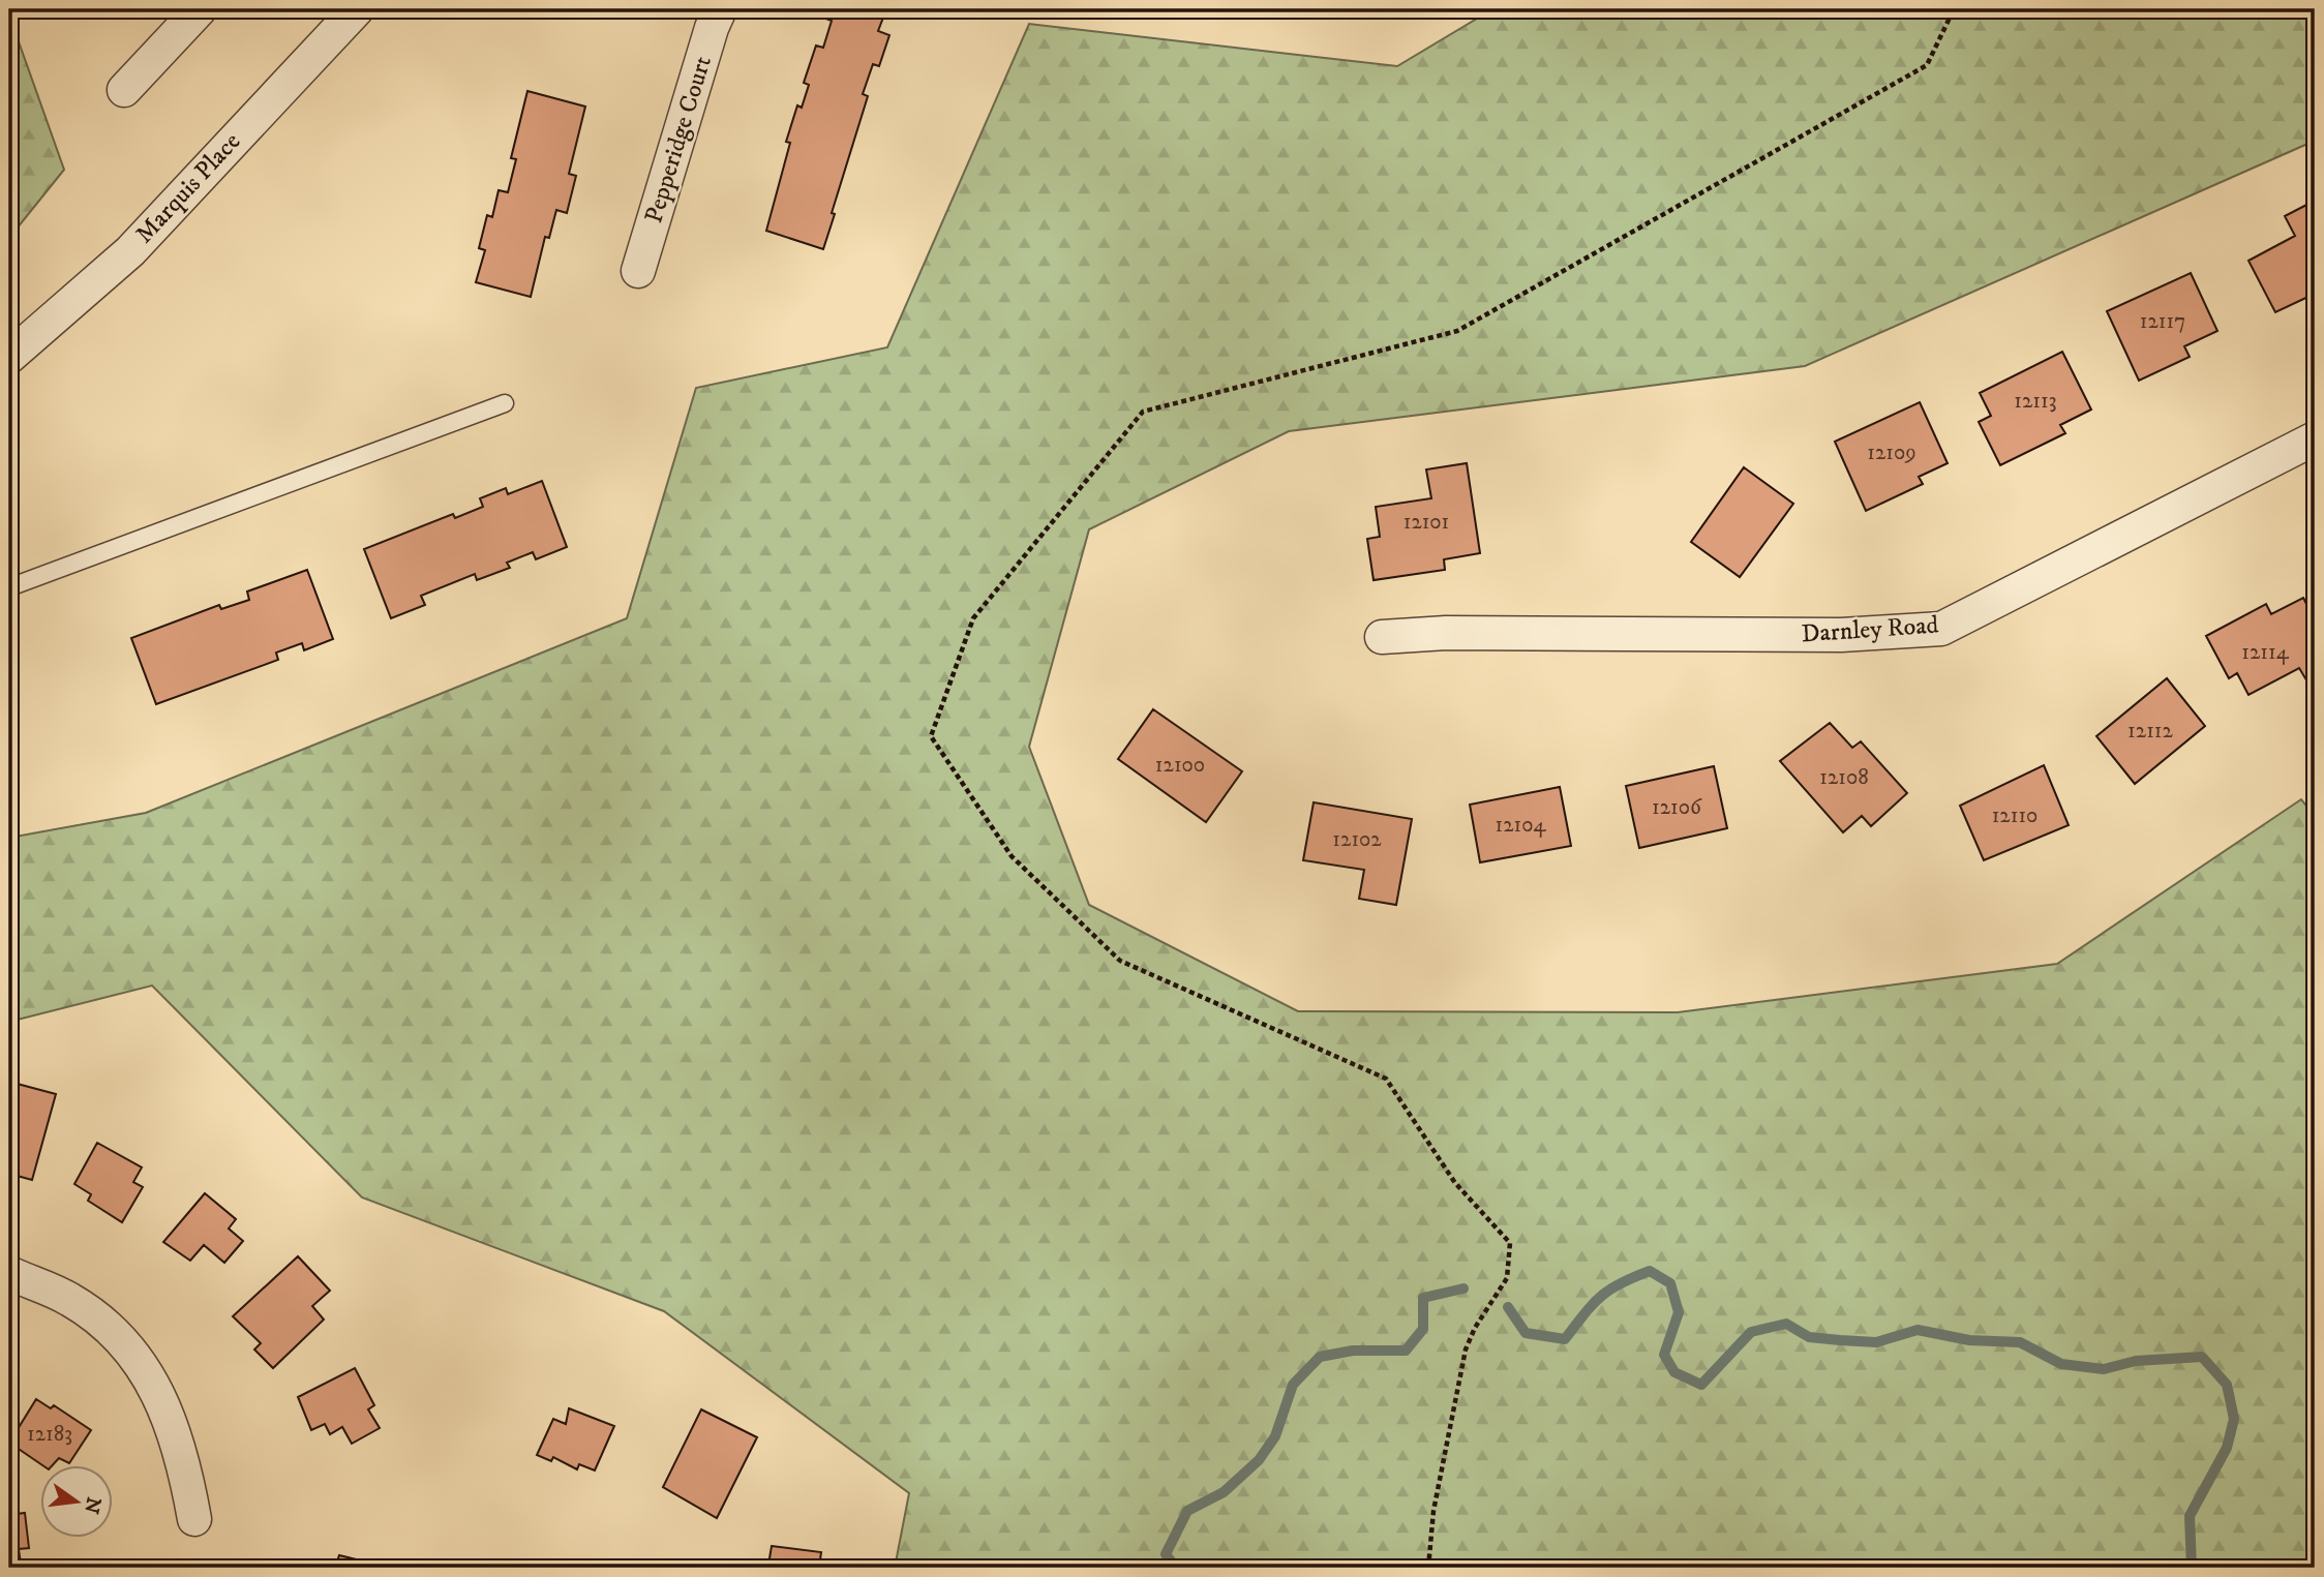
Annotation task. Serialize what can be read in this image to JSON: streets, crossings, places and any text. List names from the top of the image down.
{
  "streets": {
    "street": ["Pepperidge Court", "Marquis Place", "Darnley Road"]
  },
  "house_numbers": [
    "12117",
    "12113",
    "12109",
    "12101",
    "12114",
    "12112",
    "12100",
    "12108",
    "12106",
    "12110",
    "12104",
    "12102",
    "12183"
  ],
  "north": "right"
}
